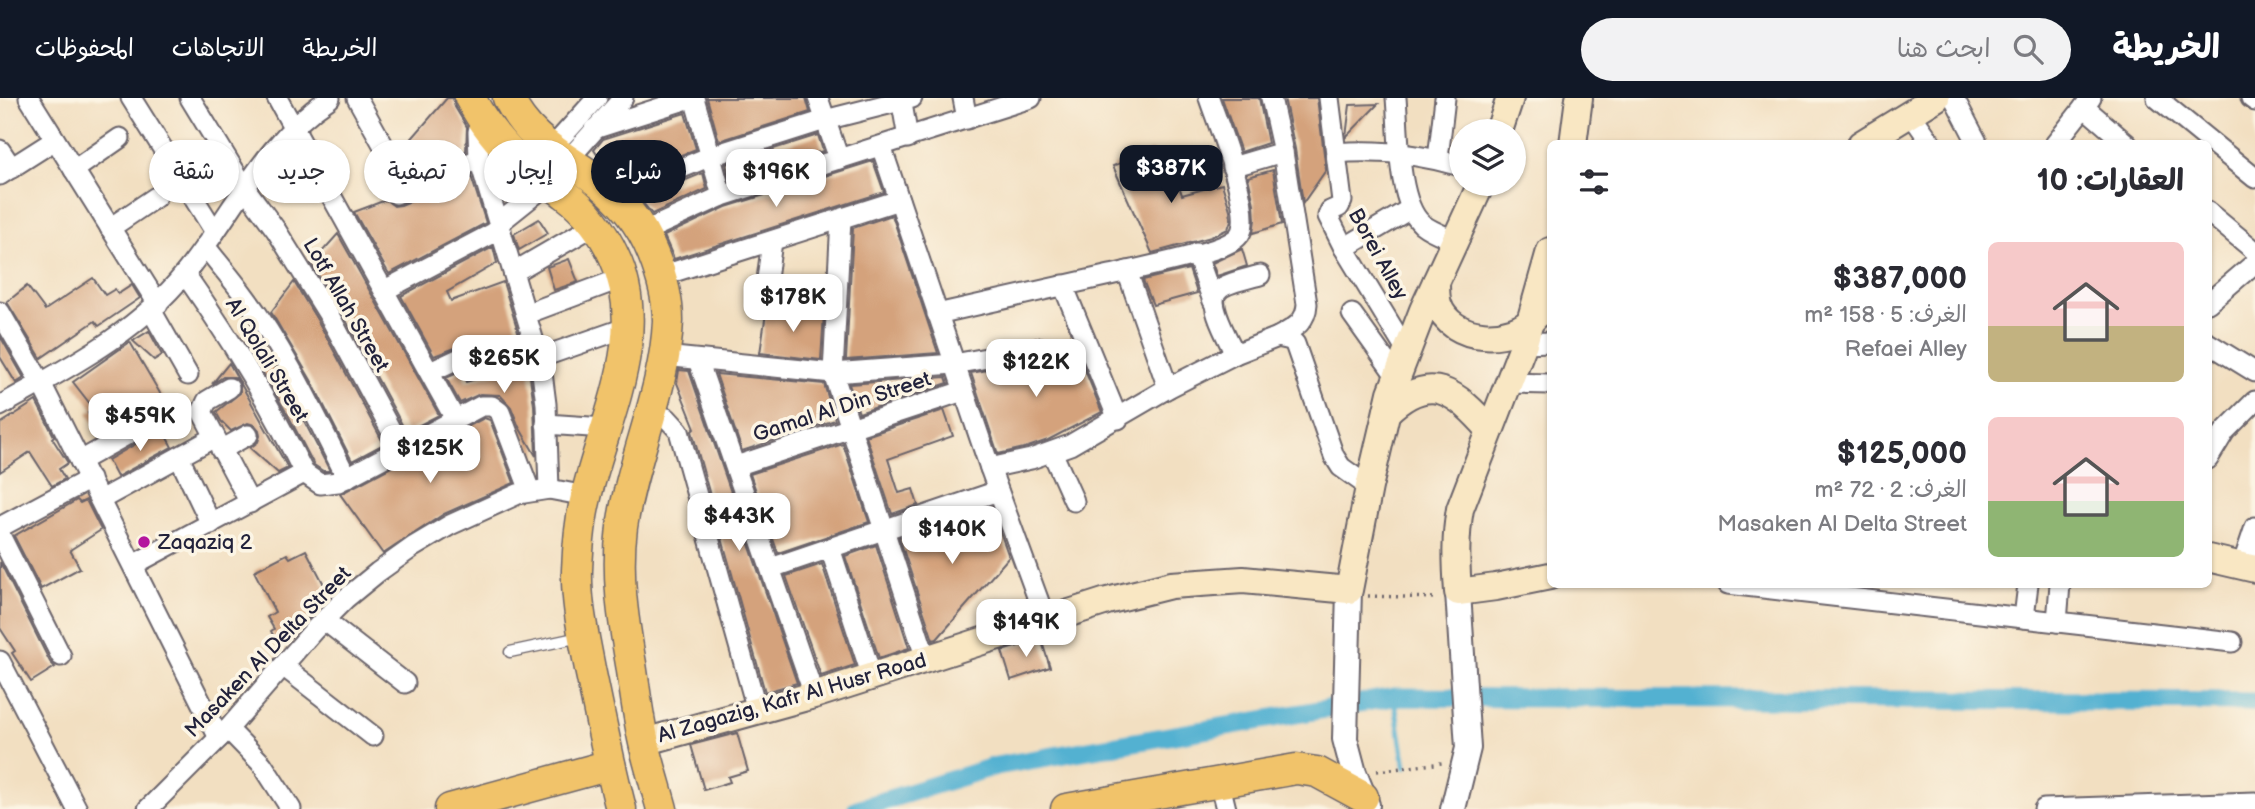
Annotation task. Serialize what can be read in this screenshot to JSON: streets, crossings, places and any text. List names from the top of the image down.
{
  "streets": {
    "main road": ["Al Zagazig, Kafr Al Husr Road"],
    "street": [
      "Borei Alley",
      "Lotf Allah Street",
      "Al Qolali Street",
      "Gamal Al Din Street",
      "Masaken Al Delta Street"
    ]
  },
  "places": ["Zaqaziq 2"],
  "page": {
    "header": "الخريطة",
    "search": "ابحث هنا",
    "nav": ["الخريطة", "الاتجاهات", "المحفوظات"],
    "chip": [
      "شراء",
      "إيجار",
      "تصفية",
      "جديد",
      "شقة"
    ],
    "heading": "العقارات: 10",
    "price": [
      "$387K",
      "$196K",
      "$178K",
      "$265K",
      "$122K",
      "$459K",
      "$125K",
      "$443K",
      "$140K",
      "$149K"
    ],
    "list": [
      {
        "name": "$387,000",
        "note": "الغرف: 5 · 158 m² · Refaei Alley"
      },
      {
        "name": "$125,000",
        "note": "الغرف: 2 · 72 m² · Masaken Al Delta Street"
      }
    ]
  }
}
